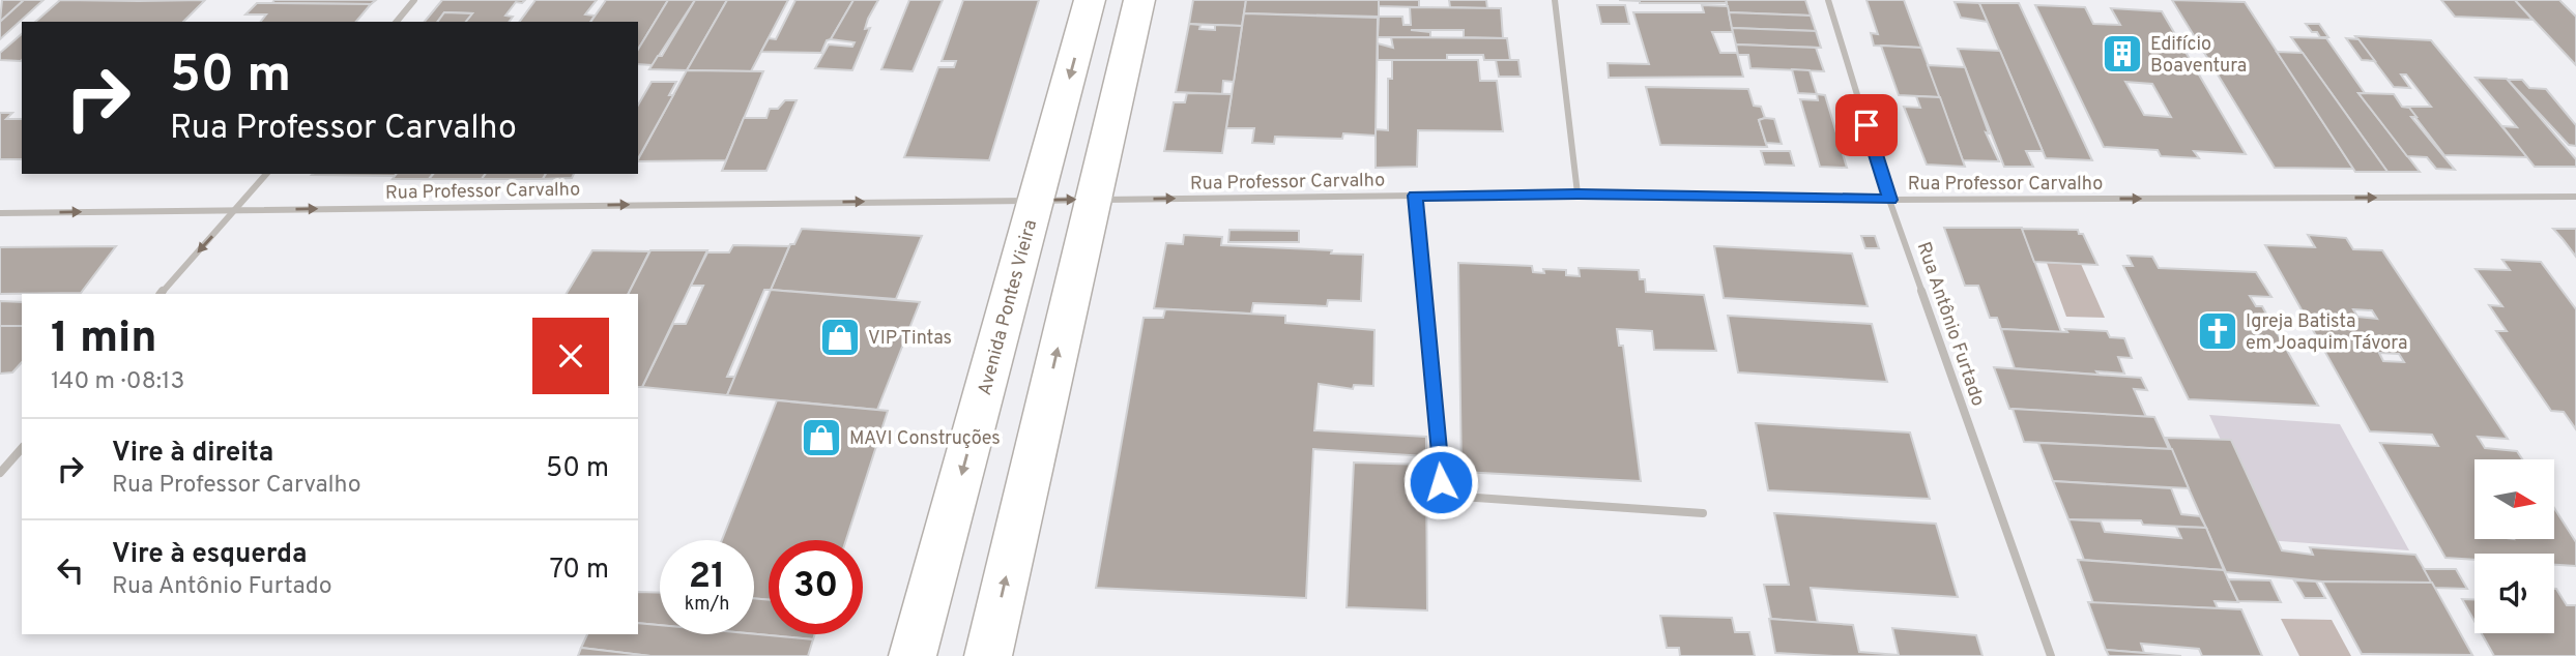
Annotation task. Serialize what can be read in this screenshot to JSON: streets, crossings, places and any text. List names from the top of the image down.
{
  "streets": {
    "main road": ["Avenida Pontes Vieira"],
    "street": ["Rua Professor Carvalho", "Rua Antônio Furtado"]
  },
  "crossings": [
    ["Rua Professor Carvalho", "Avenida Pontes Vieira"],
    ["Rua Professor Carvalho", "Rua Antônio Furtado"]
  ],
  "one_way": ["Rua Professor Carvalho"],
  "places": {
    "building": ["Edifício Boaventura"],
    "church": ["Igreja Batista em Joaquim Távora"],
    "shop": ["VIP Tintas", "MAVI Construções"]
  },
  "north": "right",
  "page": {
    "turn": ["50 m", "Rua Professor Carvalho"],
    "heading": ["1 min", "140 m · 08:13"],
    "list": [
      {
        "name": "Vire à direita",
        "note": "Rua Professor Carvalho",
        "value": "50 m"
      },
      {
        "name": "Vire à esquerda",
        "note": "Rua Antônio Furtado",
        "value": "70 m"
      }
    ],
    "speed": "21 km/h",
    "limit": "30"
  }
}
